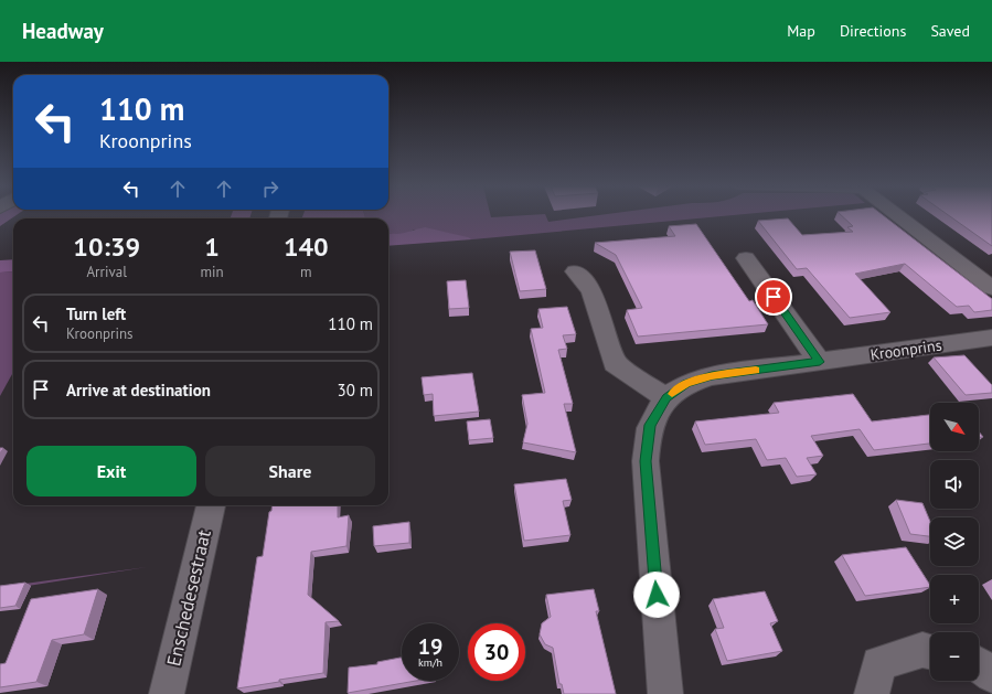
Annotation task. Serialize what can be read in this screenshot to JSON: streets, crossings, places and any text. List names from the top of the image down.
{
  "streets": {
    "street": ["Kroonprins", "Enschedesestraat"]
  },
  "north": "bottom right",
  "page": {
    "header": "Headway",
    "nav": ["Map", "Directions", "Saved"],
    "turn": ["110 m", "Kroonprins"],
    "eta": [
      "10:39",
      "Arrival",
      "1",
      "min",
      "140",
      "m"
    ],
    "list": [
      {
        "name": "Turn left",
        "note": "Kroonprins",
        "value": "110 m"
      },
      {
        "name": "Arrive at destination",
        "value": "30 m"
      }
    ],
    "map_buttons": ["+", "−"],
    "buttons": ["Exit", "Share"],
    "speed": "19 km/h",
    "limit": "30"
  }
}
